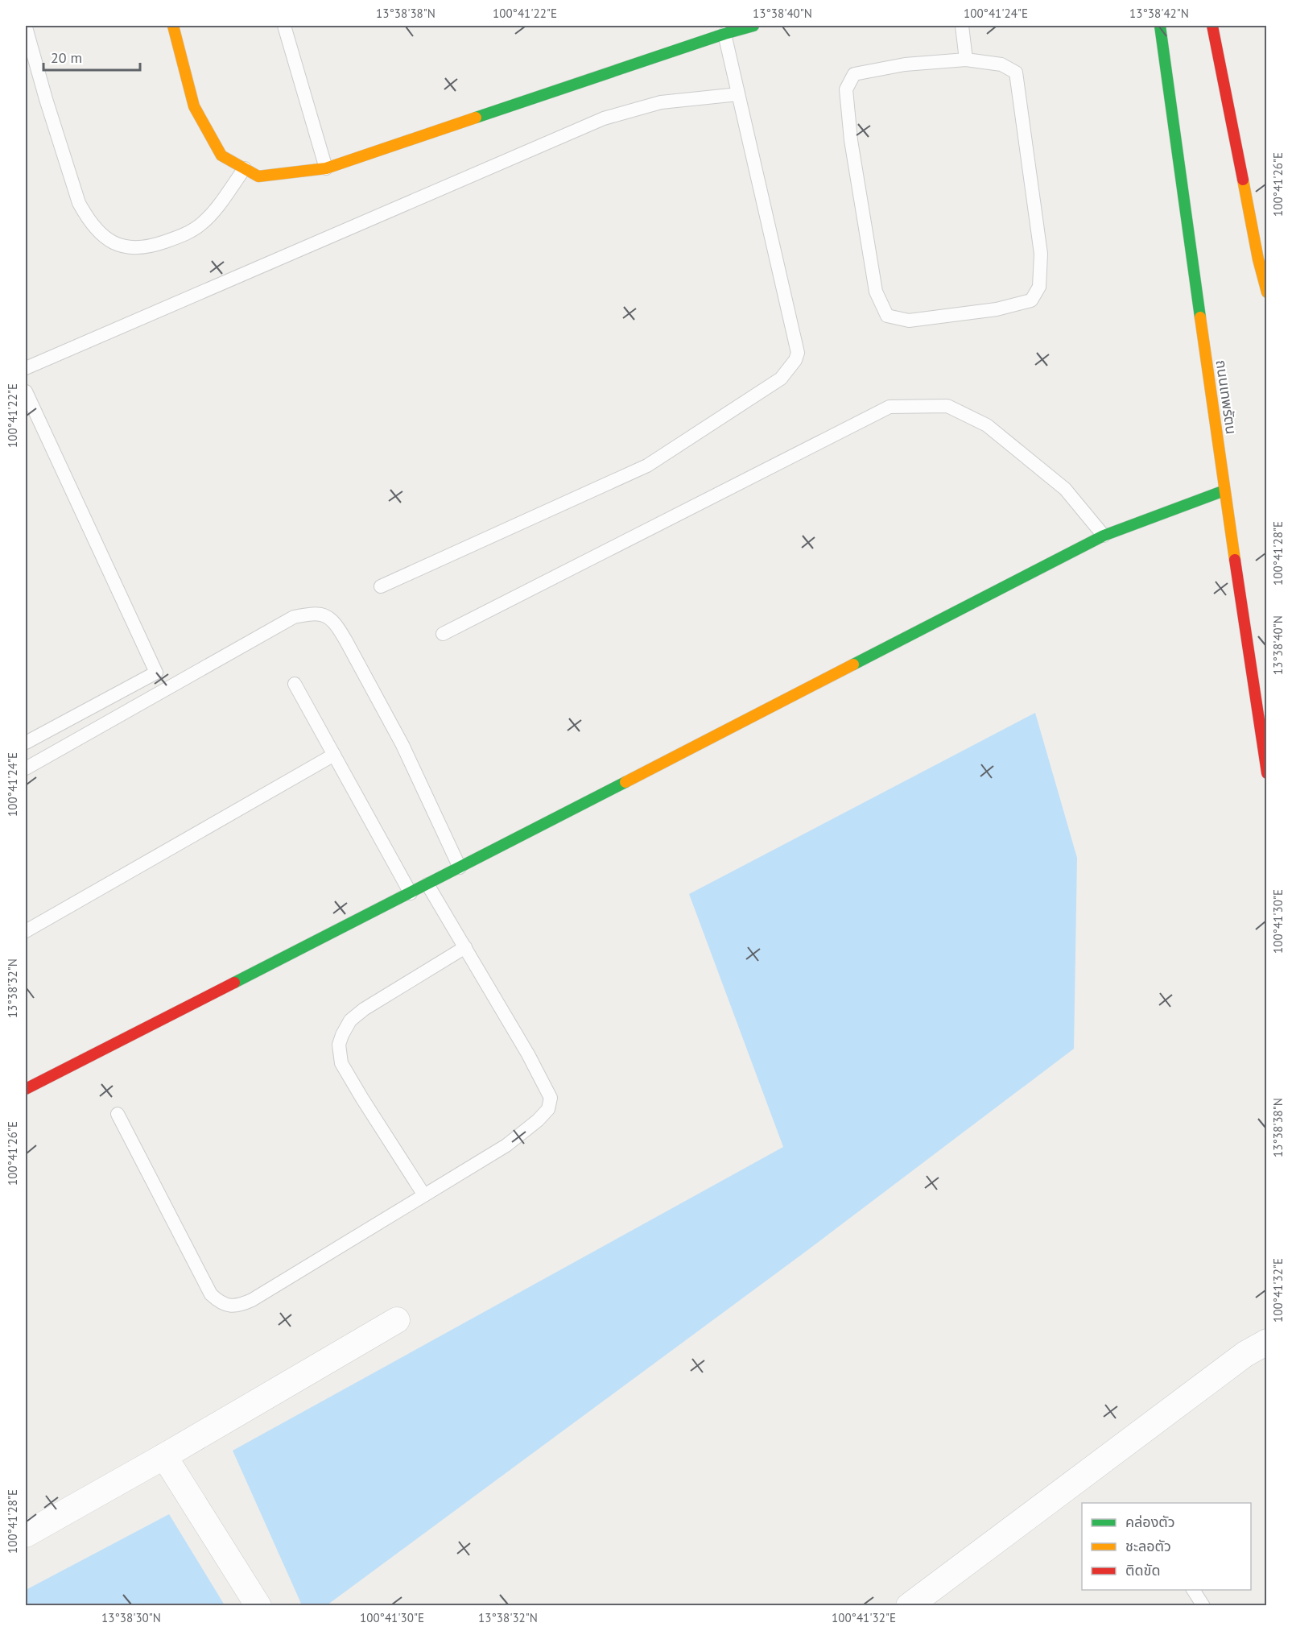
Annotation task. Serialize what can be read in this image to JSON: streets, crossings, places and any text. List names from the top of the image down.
{
  "streets": {
    "main road": ["ถนนเทพรัตน"]
  },
  "legend": ["คล่องตัว", "ชะลอตัว", "ติดขัด"],
  "scale_bar": "20 m",
  "coordinates": [
    "13°38'38\"N",
    "100°41'22\"E",
    "13°38'40\"N",
    "100°41'24\"E",
    "13°38'42\"N",
    "100°41'26\"E",
    "100°41'28\"E",
    "100°41'30\"E",
    "13°38'32\"N",
    "100°41'32\"E",
    "13°38'30\"N"
  ]
}
